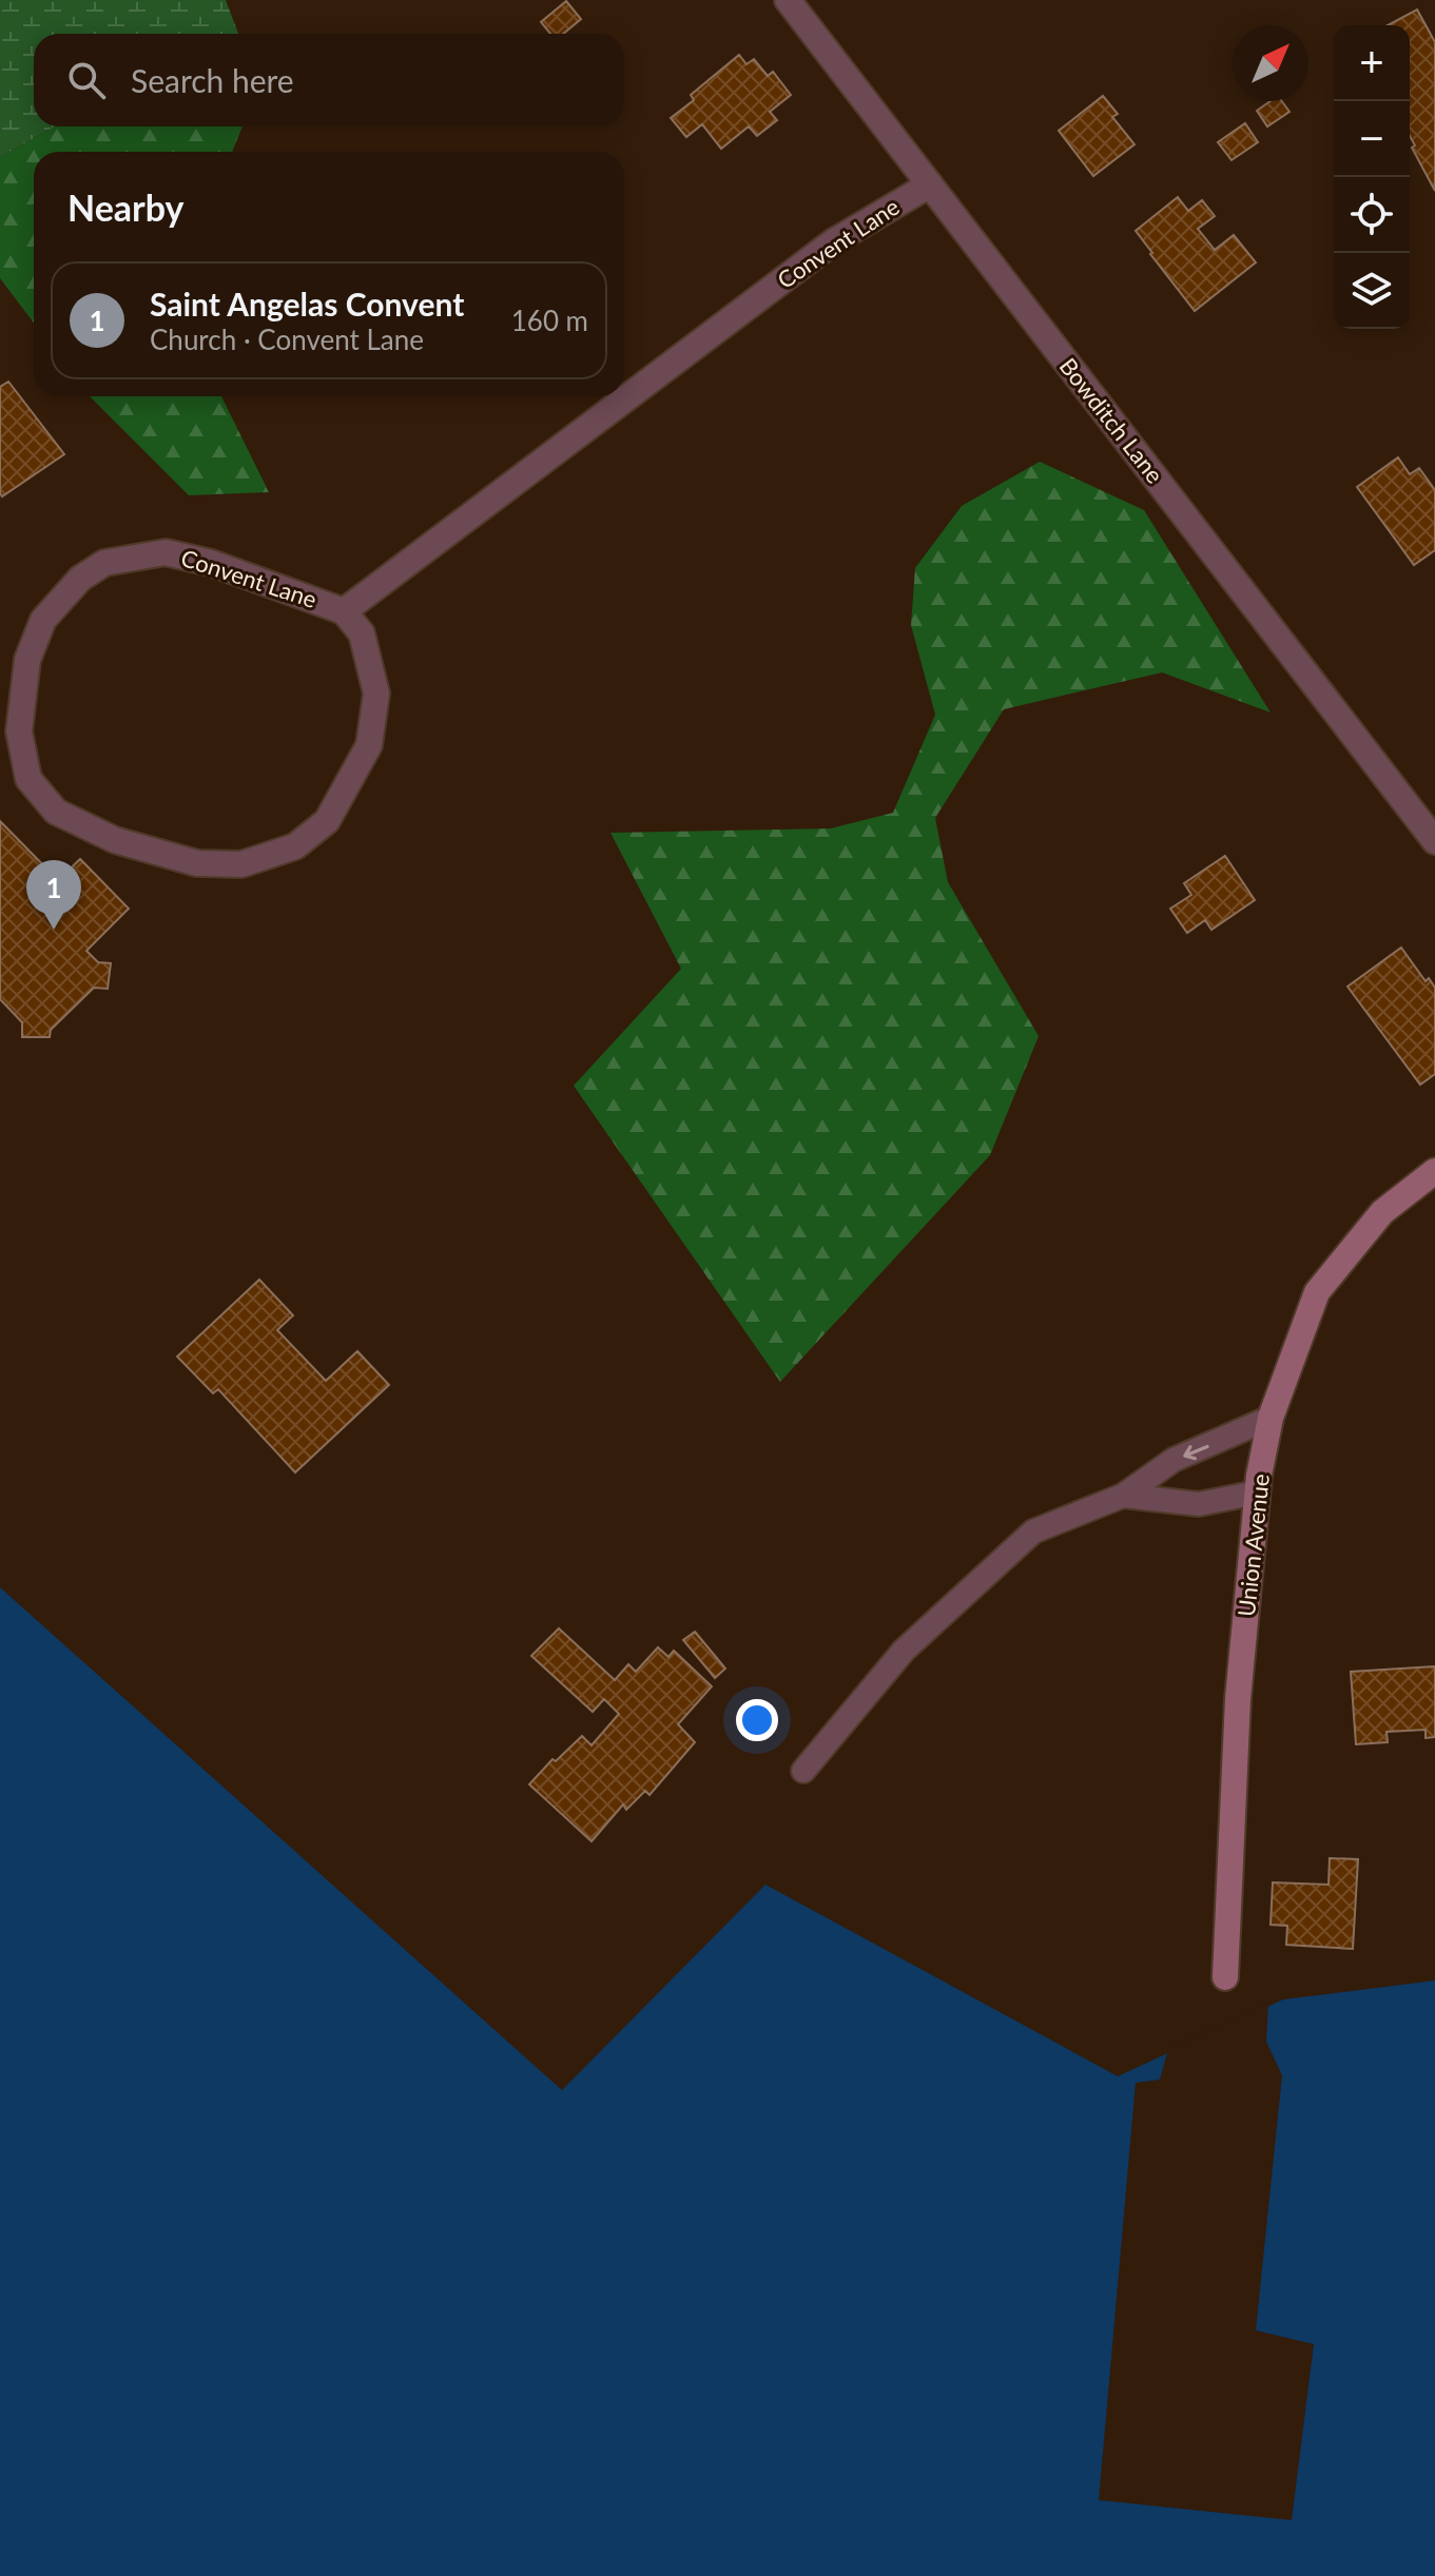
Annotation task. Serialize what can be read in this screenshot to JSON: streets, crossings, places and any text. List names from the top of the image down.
{
  "streets": {
    "street": ["Convent Lane", "Bowditch Lane", "Union Avenue"]
  },
  "crossings": [
    ["Convent Lane", "Bowditch Lane"]
  ],
  "north": "top right",
  "page": {
    "map_buttons": ["+", "−"],
    "search": "Search here",
    "heading": "Nearby",
    "list": [
      {
        "mark": "1",
        "name": "Saint Angelas Convent",
        "note": "Church · Convent Lane",
        "value": "160 m"
      }
    ],
    "pins": "1"
  }
}
